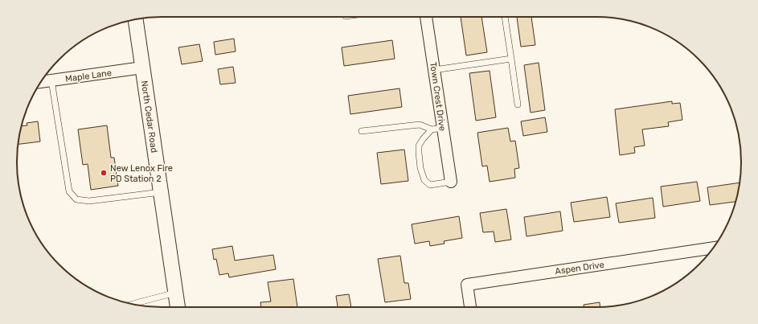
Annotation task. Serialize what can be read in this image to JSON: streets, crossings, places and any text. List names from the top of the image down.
{
  "streets": {
    "street": [
      "Maple Lane",
      "Town Crest Drive",
      "North Cedar Road",
      "Aspen Drive"
    ]
  },
  "crossings": [
    ["Maple Lane", "North Cedar Road"]
  ],
  "places": ["New Lenox Fire PD Station 2"]
}
